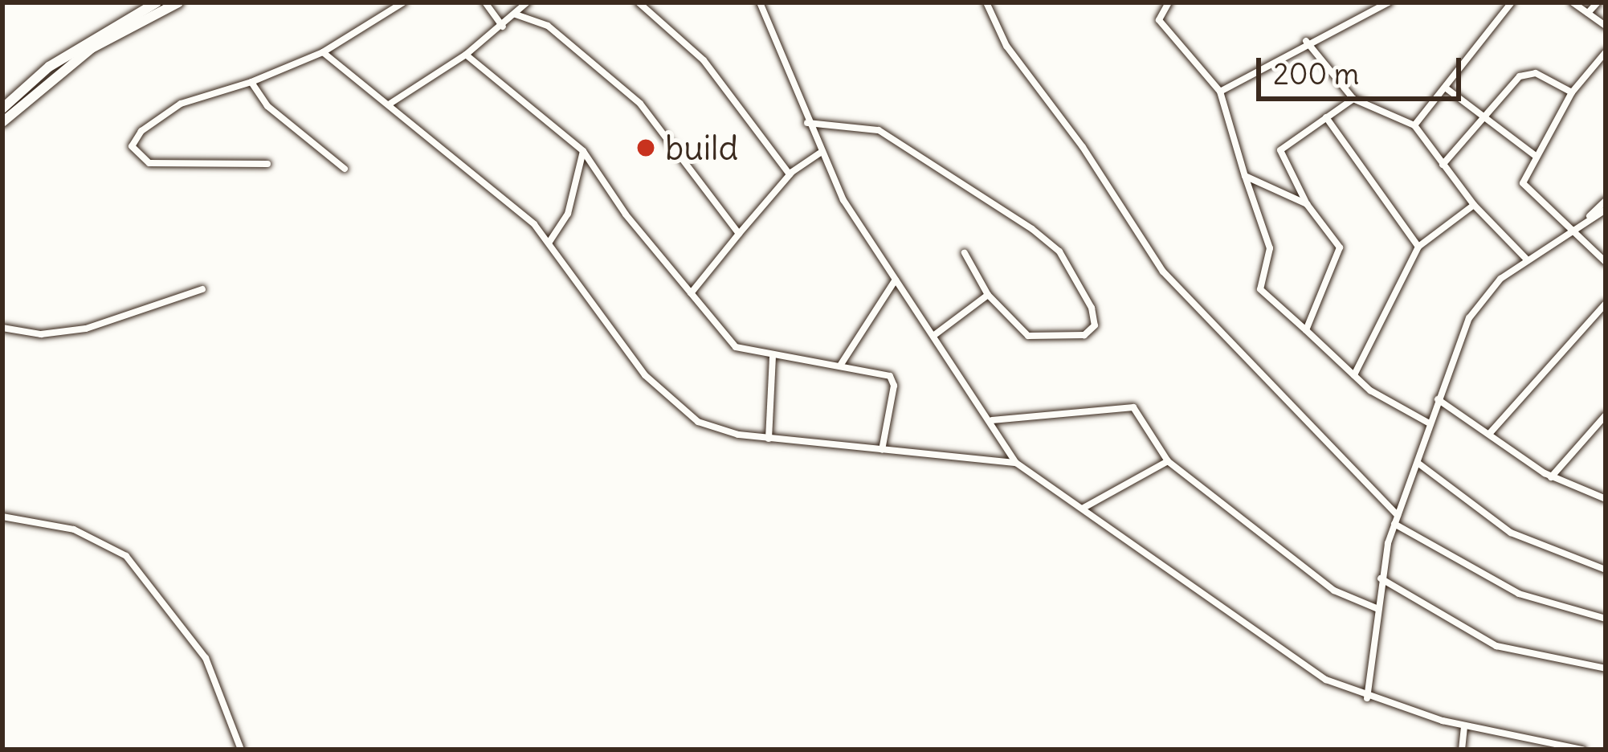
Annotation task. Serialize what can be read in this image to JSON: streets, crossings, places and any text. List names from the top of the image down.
{
  "places": ["build"],
  "scale_bar": "200 m"
}
